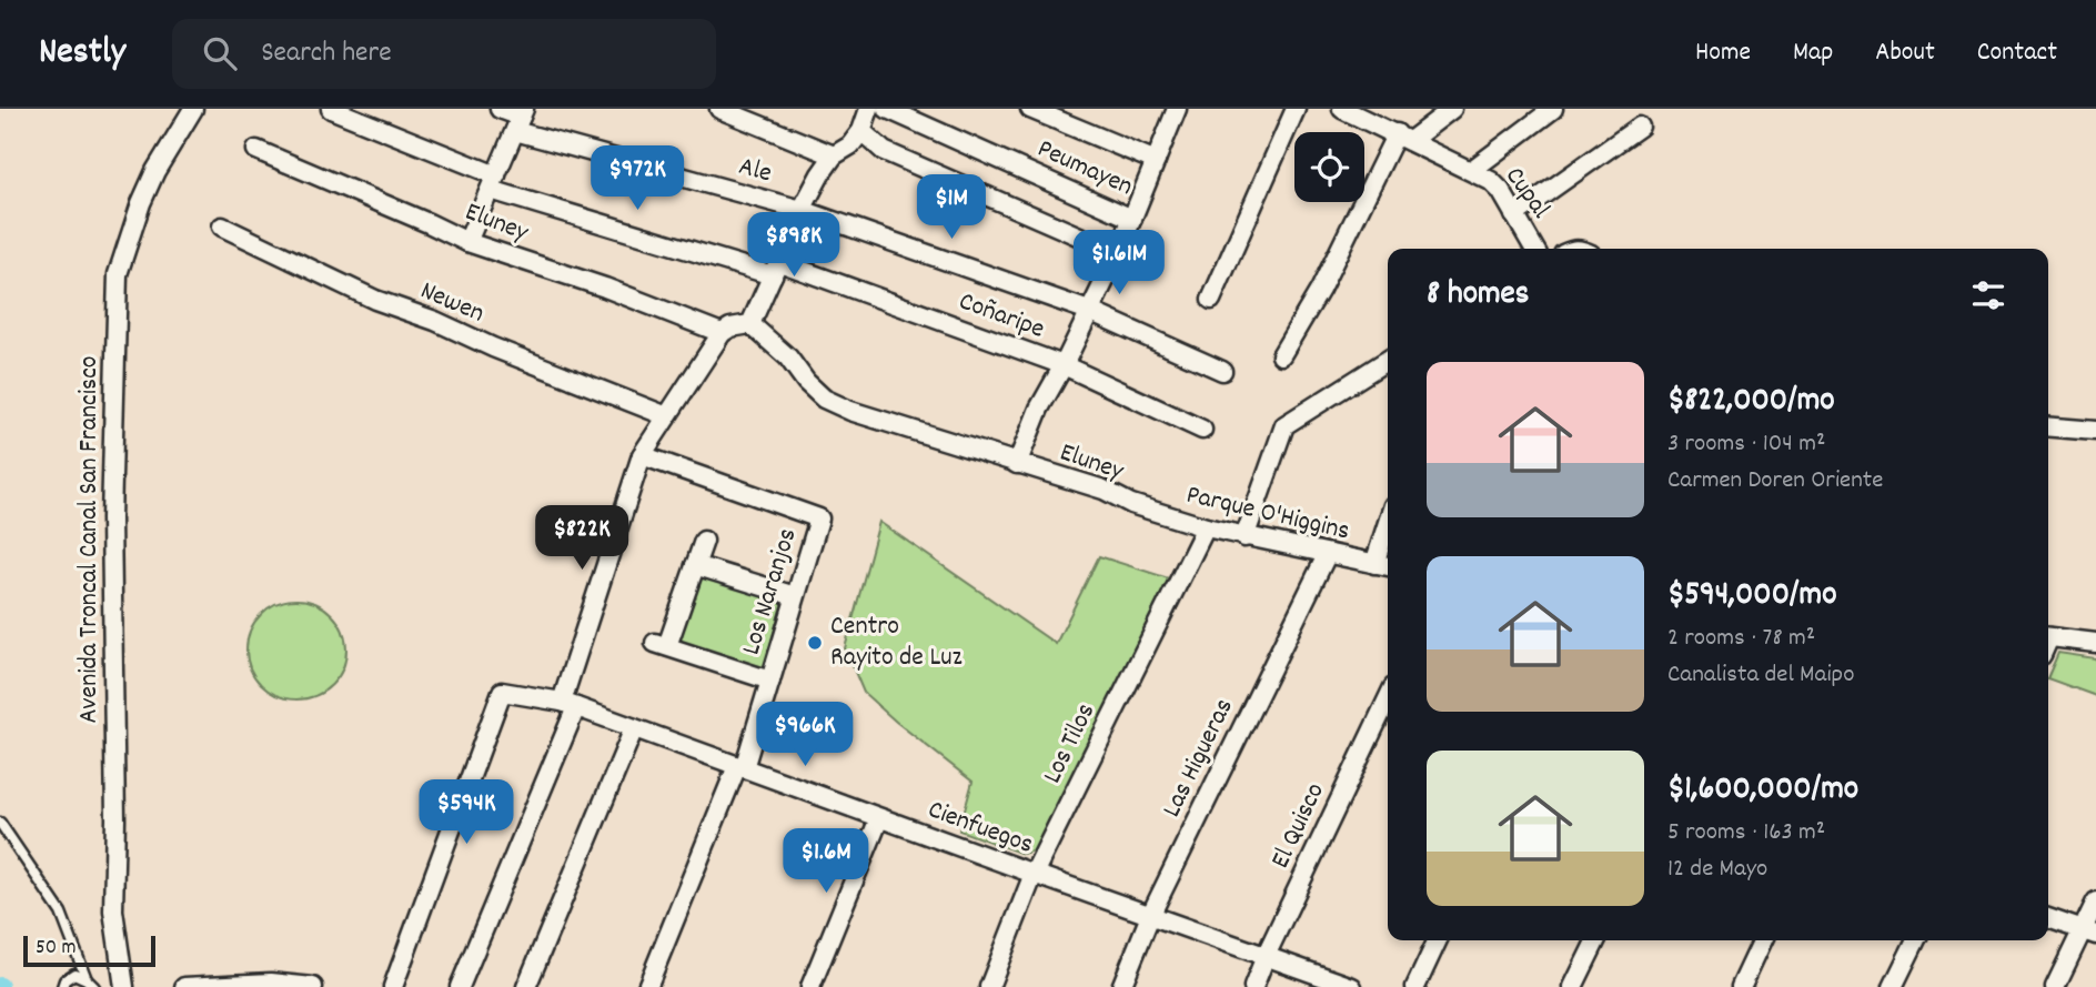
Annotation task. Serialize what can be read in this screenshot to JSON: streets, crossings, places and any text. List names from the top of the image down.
{
  "streets": {
    "street": [
      "Peumayen",
      "Ale",
      "Cupal",
      "Eluney",
      "Newen",
      "Coñaripe",
      "Parque O'Higgins",
      "Avenida Troncal Canal San Francisco",
      "Los Naranjos",
      "Los Tilos",
      "Las Higueras",
      "El Quisco",
      "Cienfuegos"
    ]
  },
  "crossings": [
    ["Eluney", "Parque O'Higgins"],
    ["Parque O'Higgins", "Los Tilos"],
    ["Parque O'Higgins", "Las Higueras"],
    ["Los Naranjos", "Cienfuegos"],
    ["Los Tilos", "Cienfuegos"],
    ["Las Higueras", "Cienfuegos"],
    ["El Quisco", "Cienfuegos"]
  ],
  "places": ["Centro Rayito de Luz"],
  "scale_bar": "50 m",
  "page": {
    "header": "Nestly",
    "search": "Search here",
    "nav": [
      "Home",
      "Map",
      "About",
      "Contact"
    ],
    "price": [
      "$972K",
      "$1M",
      "$898K",
      "$1.61M",
      "$822K",
      "$966K",
      "$594K",
      "$1.6M"
    ],
    "heading": "8 homes",
    "list": [
      {
        "name": "$822,000/mo",
        "note": "3 rooms · 104 m² · Carmen Doren Oriente"
      },
      {
        "name": "$594,000/mo",
        "note": "2 rooms · 78 m² · Canalista del Maipo"
      },
      {
        "name": "$1,600,000/mo",
        "note": "5 rooms · 163 m² · 12 de Mayo"
      }
    ],
    "scale": "50 m"
  }
}
